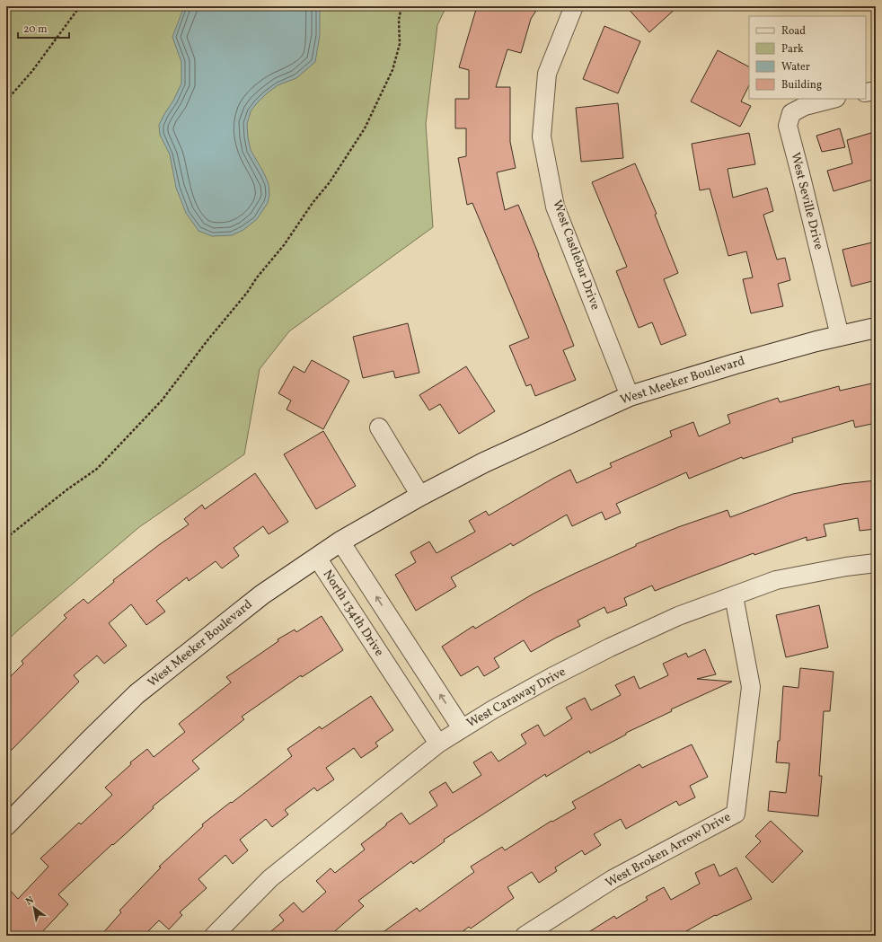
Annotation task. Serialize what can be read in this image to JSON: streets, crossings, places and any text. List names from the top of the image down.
{
  "streets": {
    "street": [
      "West Seville Drive",
      "West Castlebar Drive",
      "West Meeker Boulevard",
      "North 134th Drive",
      "West Caraway Drive",
      "West Broken Arrow Drive"
    ]
  },
  "crossings": [
    ["West Seville Drive", "West Meeker Boulevard"],
    ["West Castlebar Drive", "West Meeker Boulevard"],
    ["West Meeker Boulevard", "North 134th Drive"],
    ["North 134th Drive", "West Caraway Drive"],
    ["West Caraway Drive", "West Broken Arrow Drive"]
  ],
  "legend": [
    "Road",
    "Park",
    "Water",
    "Building"
  ],
  "scale_bar": "20 m",
  "north": "top left"
}
